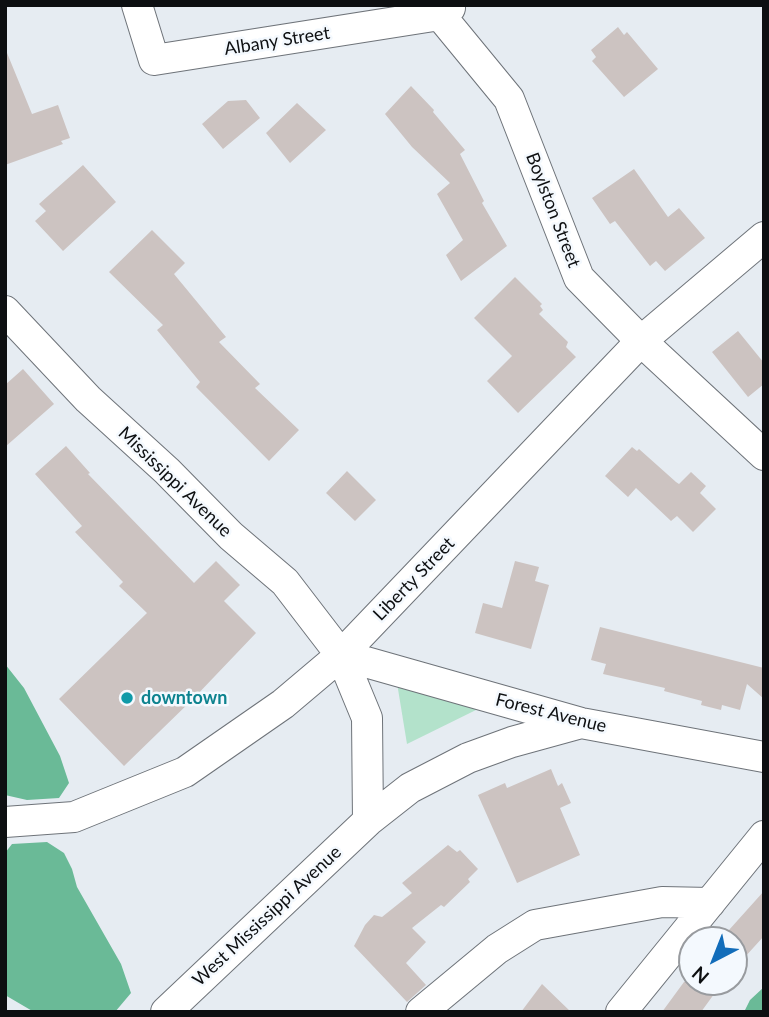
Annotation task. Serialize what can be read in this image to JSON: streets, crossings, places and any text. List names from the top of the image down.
{
  "streets": {
    "street": [
      "Albany Street",
      "Boylston Street",
      "Mississippi Avenue",
      "Liberty Street",
      "Forest Avenue",
      "West Mississippi Avenue"
    ]
  },
  "crossings": [
    ["Albany Street", "Boylston Street"],
    ["Boylston Street", "Liberty Street"],
    ["Mississippi Avenue", "Liberty Street"],
    ["Mississippi Avenue", "Forest Avenue"],
    ["Liberty Street", "Forest Avenue"],
    ["Forest Avenue", "West Mississippi Avenue"]
  ],
  "places": ["downtown"],
  "north": "bottom left"
}
